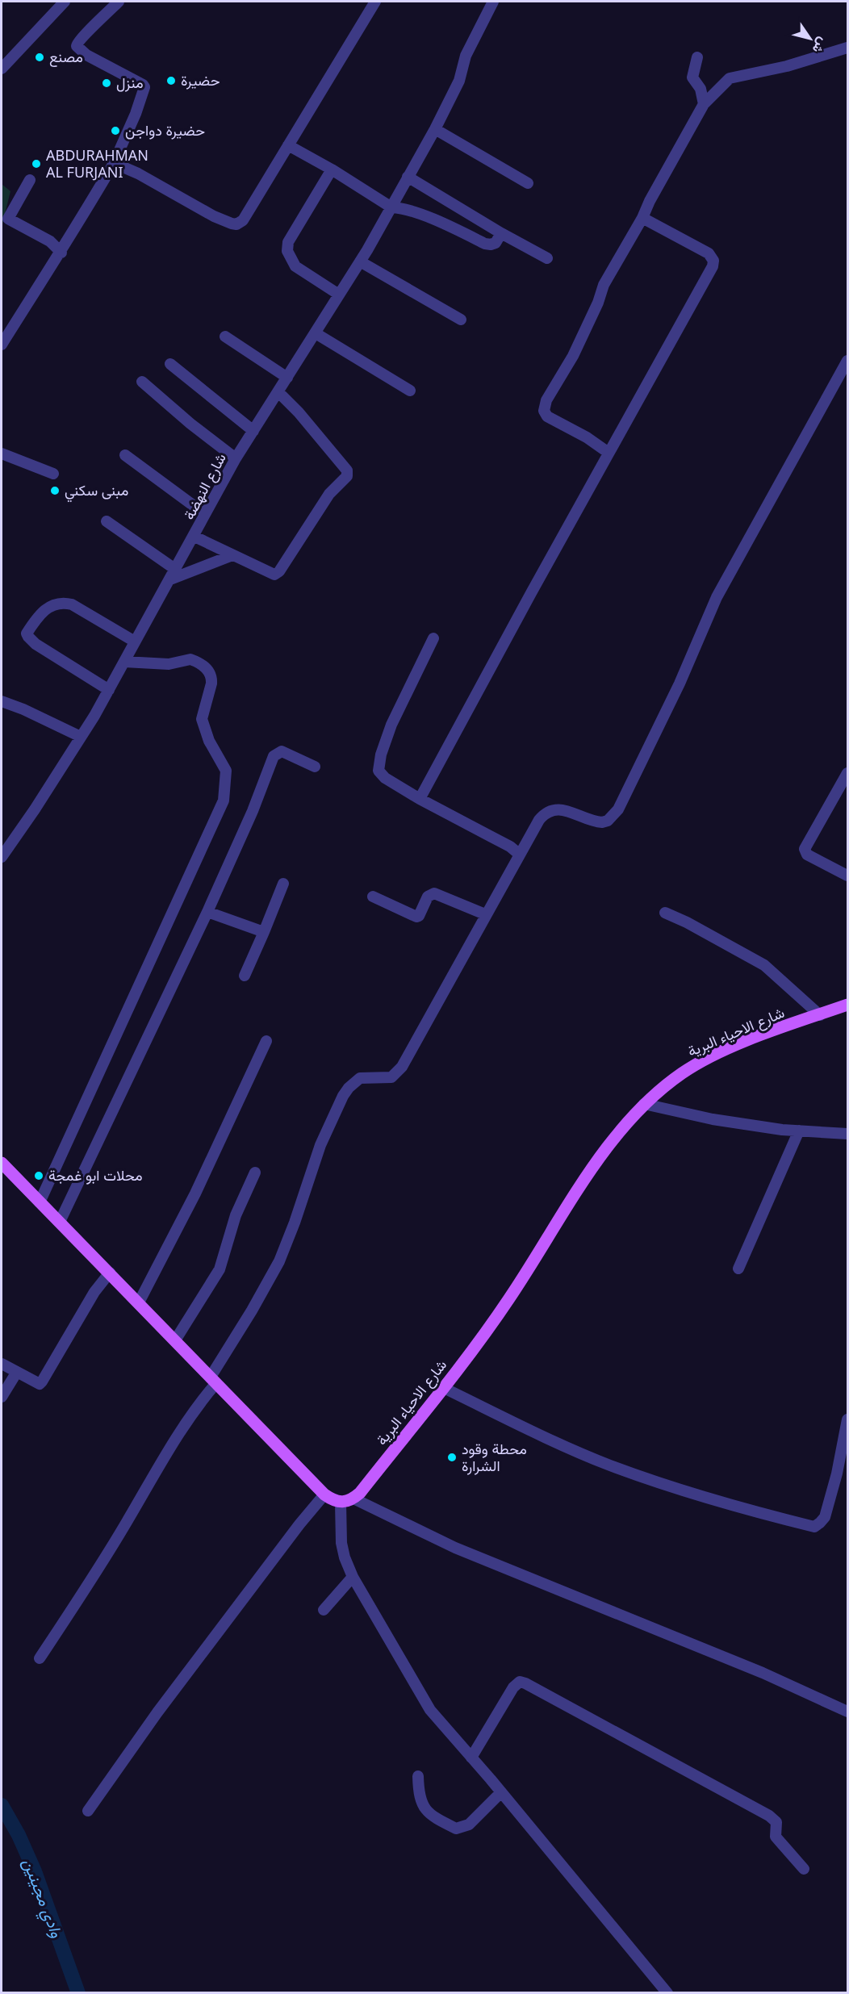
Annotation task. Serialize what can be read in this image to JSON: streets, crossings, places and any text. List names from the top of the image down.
{
  "streets": {
    "main road": ["شارع الاحياء البرية"],
    "street": ["شارع النهضة"]
  },
  "water": ["وادي مجينين"],
  "places": [
    "مصنع",
    "حضيرة",
    "منزل",
    "حضيرة دواجن",
    "ABDURAHMAN AL FURJANI",
    "مبنى سكني",
    "محلات ابو غمجة",
    "محطة وقود الشرارة"
  ],
  "north": "bottom right"
}
